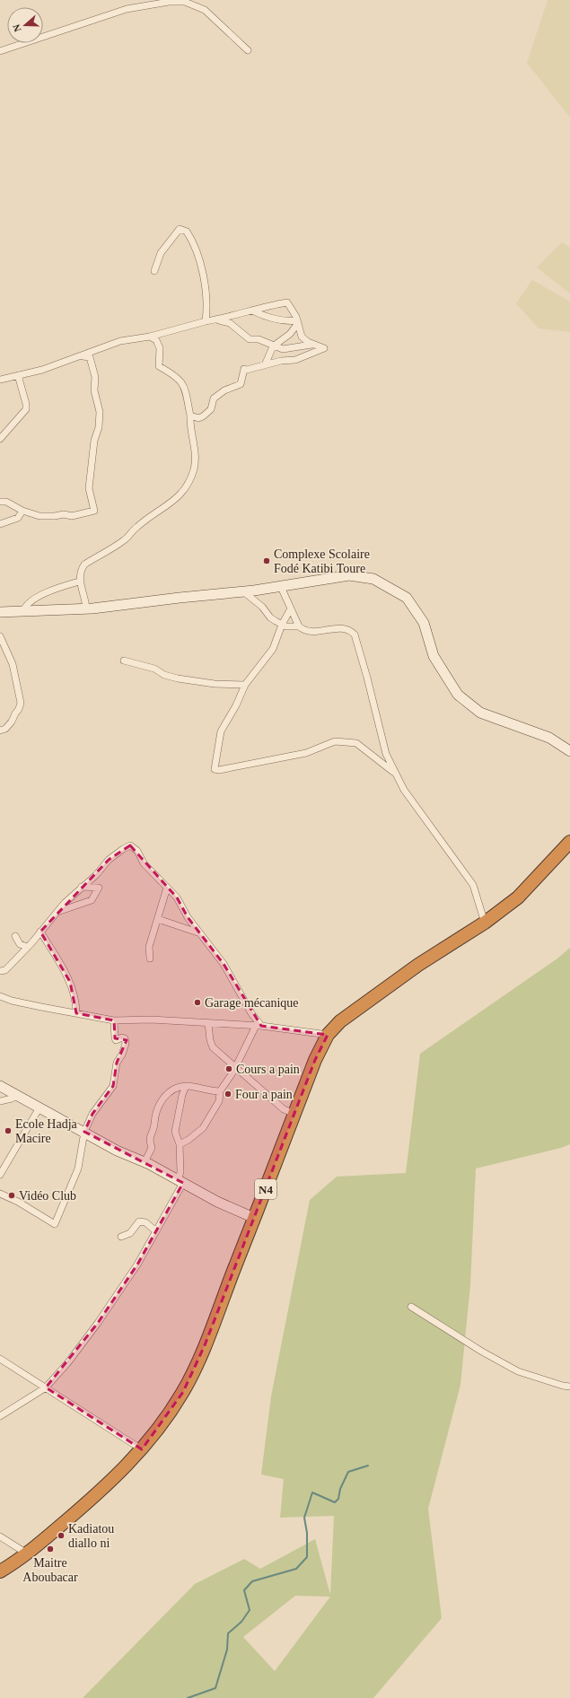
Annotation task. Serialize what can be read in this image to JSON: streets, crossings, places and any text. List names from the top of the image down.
{
  "streets": {
    "highway": ["N4"]
  },
  "places": [
    "Complexe Scolaire Fodé Katibi Toure",
    "Garage mécanique",
    "Cours a pain",
    "Four a pain",
    "Ecole Hadja Macire",
    "Vidéo Club",
    "Kadiatou diallo ni",
    "Maitre Aboubacar"
  ],
  "north": "left"
}
